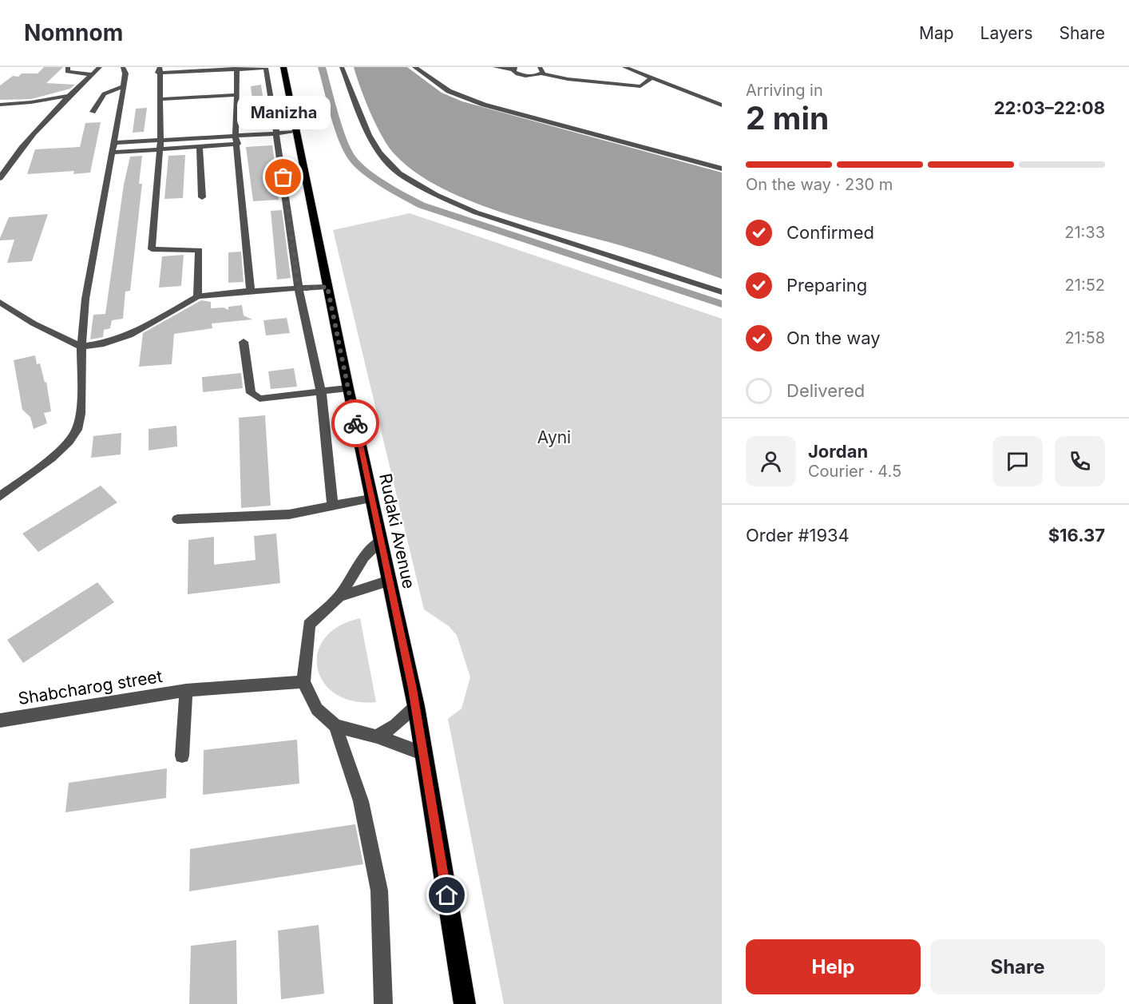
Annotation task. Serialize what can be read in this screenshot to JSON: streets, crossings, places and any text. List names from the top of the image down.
{
  "streets": {
    "highway": ["Rudaki Avenue"],
    "street": ["Shabcharog street"]
  },
  "parks": ["Ayni"],
  "places": ["Manizha"],
  "page": {
    "header": "Nomnom",
    "nav": ["Map", "Layers", "Share"],
    "heading": ["2 min", "Arriving in", "22:03–22:08"],
    "panel": [
      "Jordan",
      "Courier · 4.5",
      "Order #1934",
      "$16.37"
    ],
    "bubble": "Manizha",
    "bar": "On the way · 230 m",
    "list": [
      ["Confirmed", "21:33"],
      ["Preparing", "21:52"],
      ["On the way", "21:58"],
      "Delivered"
    ],
    "buttons": ["Help", "Share"]
  }
}
